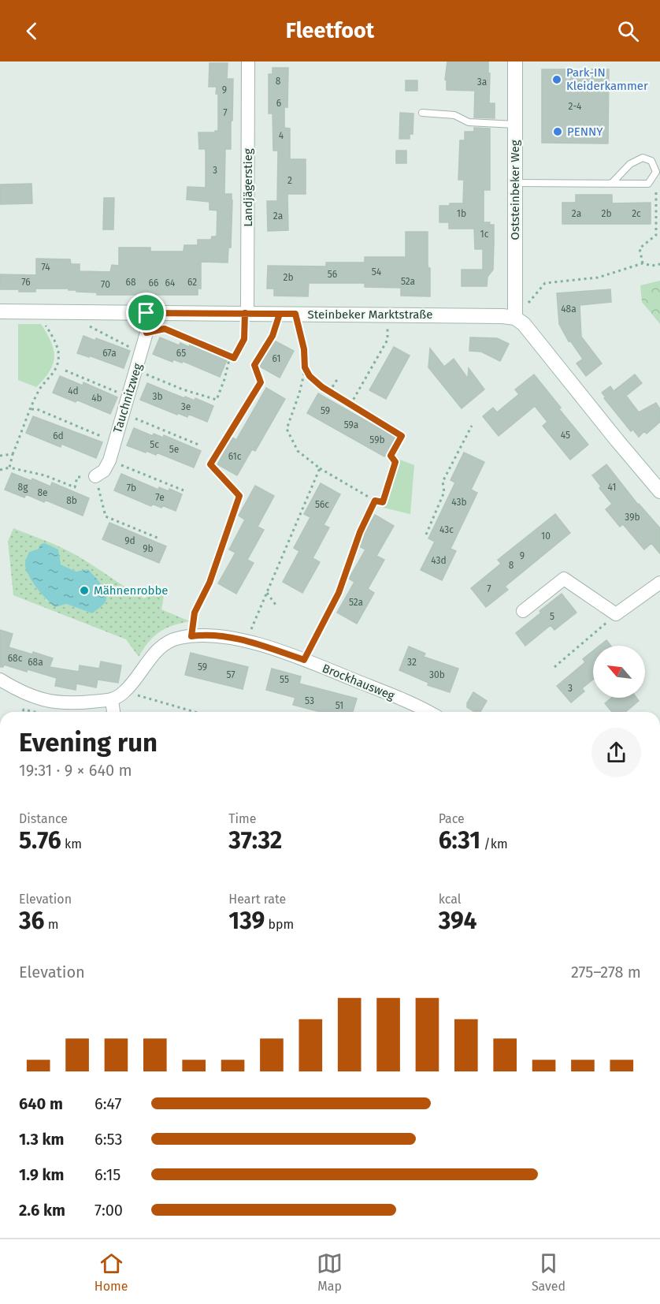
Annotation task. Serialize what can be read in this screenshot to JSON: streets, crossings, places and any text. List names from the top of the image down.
{
  "streets": {
    "street": [
      "Landjägerstieg",
      "Oststeinbeker Weg",
      "Steinbeker Marktstraße",
      "Tauchnitzweg",
      "Brockhausweg"
    ]
  },
  "crossings": [
    ["Landjägerstieg", "Steinbeker Marktstraße"],
    ["Oststeinbeker Weg", "Steinbeker Marktstraße"],
    ["Steinbeker Marktstraße", "Tauchnitzweg"]
  ],
  "places": ["Park-IN Kleiderkammer", "PENNY", "Mähnenrobbe"],
  "house_numbers": [
    "8",
    "3a",
    "9",
    "6",
    "2-4",
    "7",
    "4",
    "3",
    "2",
    "1b",
    "2a",
    "2b",
    "2c",
    "2a",
    "1c",
    "74",
    "54",
    "56",
    "2b",
    "52a",
    "76",
    "68",
    "62",
    "66",
    "64",
    "70",
    "48a",
    "67a",
    "65",
    "61",
    "4d",
    "3b",
    "4b",
    "3e",
    "59",
    "59a",
    "45",
    "6d",
    "59b",
    "5c",
    "5e",
    "61c",
    "8g",
    "41",
    "7b",
    "8e",
    "7e",
    "8b",
    "43b",
    "56c",
    "39b",
    "43c",
    "10",
    "9d",
    "9b",
    "9",
    "43d",
    "8",
    "7",
    "52a",
    "5",
    "68c",
    "68a",
    "32",
    "59",
    "57",
    "30b",
    "55",
    "3",
    "53",
    "51"
  ],
  "north": "top left",
  "page": {
    "header": "Fleetfoot",
    "heading": ["Evening run", "19:31 · 9 × 640 m"],
    "stats": [
      ["Distance", "5.76 km"],
      ["Time", "37:32"],
      ["Pace", "6:31 /km"],
      ["Elevation", "36 m"],
      ["Heart rate", "139 bpm"],
      ["kcal", "394"]
    ],
    "chart": ["Elevation", "275–278 m"],
    "list": [
      {
        "name": "640 m",
        "note": "6:47"
      },
      {
        "name": "1.3 km",
        "note": "6:53"
      },
      {
        "name": "1.9 km",
        "note": "6:15"
      },
      {
        "name": "2.6 km",
        "note": "7:00"
      }
    ],
    "tabs": ["Home", "Map", "Saved"]
  }
}
